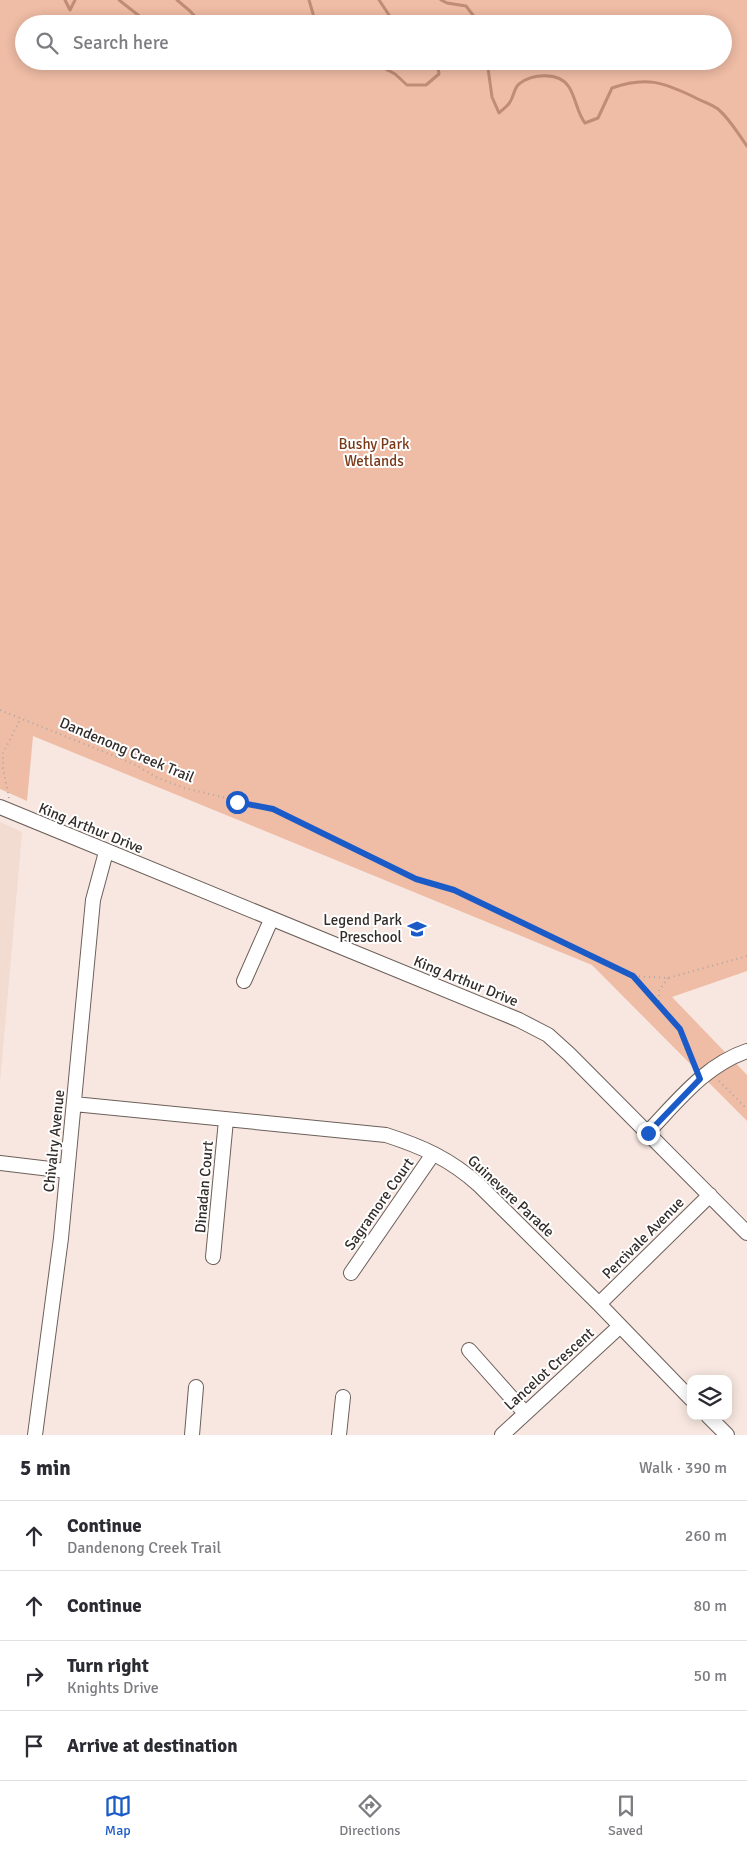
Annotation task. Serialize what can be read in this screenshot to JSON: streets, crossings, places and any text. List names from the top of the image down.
{
  "streets": {
    "street": [
      "King Arthur Drive",
      "Chivalry Avenue",
      "Dinadan Court",
      "Guinevere Parade",
      "Sagramore Court",
      "Percivale Avenue",
      "Lancelot Crescent"
    ],
    "path": ["Dandenong Creek Trail"]
  },
  "crossings": [
    ["King Arthur Drive", "Chivalry Avenue"],
    ["King Arthur Drive", "Percivale Avenue"],
    ["Chivalry Avenue", "Guinevere Parade"],
    ["Dinadan Court", "Guinevere Parade"],
    ["Guinevere Parade", "Sagramore Court"],
    ["Guinevere Parade", "Percivale Avenue"],
    ["Guinevere Parade", "Lancelot Crescent"]
  ],
  "parks": ["Bushy Park Wetlands"],
  "places": {
    "school or university": ["Legend Park Preschool"]
  },
  "page": {
    "search": "Search here",
    "heading": ["5 min", "Walk · 390 m"],
    "list": [
      ["Continue", "Dandenong Creek Trail", "260 m"],
      ["Continue", "80 m"],
      ["Turn right", "Knights Drive", "50 m"],
      "Arrive at destination"
    ],
    "nav": ["Map", "Directions", "Saved"]
  }
}
